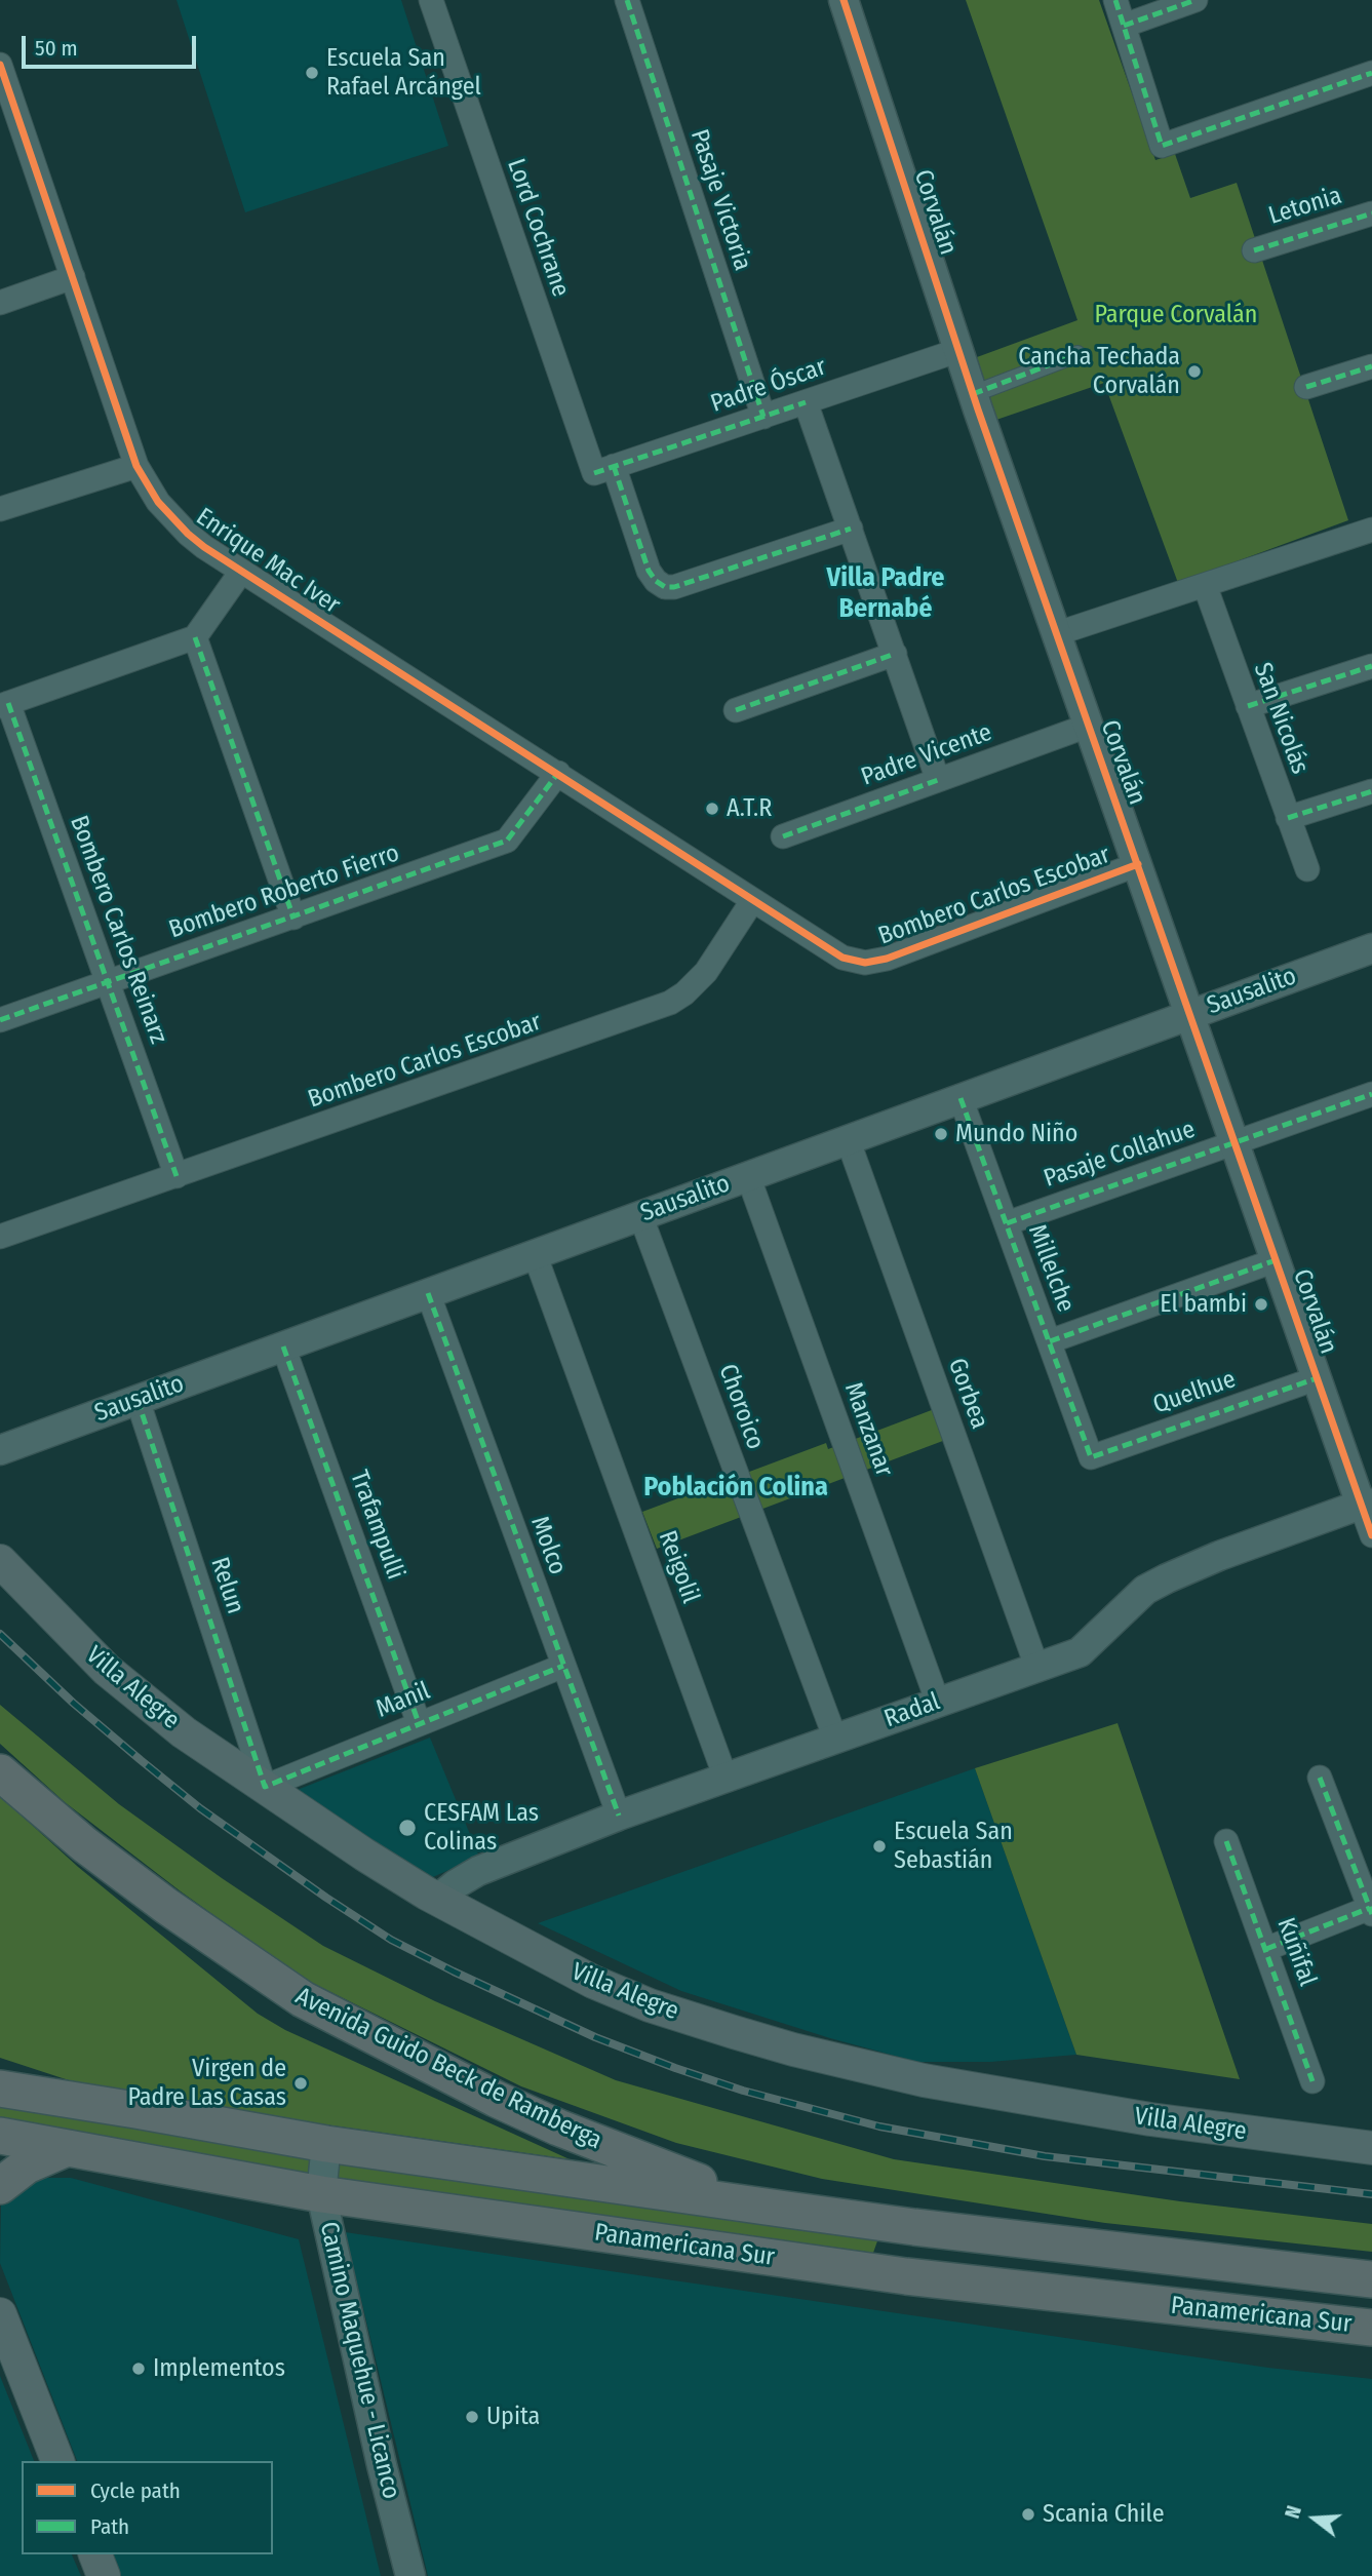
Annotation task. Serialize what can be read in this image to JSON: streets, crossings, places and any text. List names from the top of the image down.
{
  "streets": {
    "main road": ["Villa Alegre", "Avenida Guido Beck de Ramberga", "Panamericana Sur"],
    "street": [
      "Pasaje Victoria",
      "Letonia",
      "Corvalán",
      "Lord Cochrane",
      "Padre Óscar",
      "Enrique Mac Iver",
      "San Nicolás",
      "Padre Vicente",
      "Bombero Roberto Fierro",
      "Bombero Carlos Escobar",
      "Bombero Carlos Reinarz",
      "Sausalito",
      "Pasaje Collahue",
      "Millelche",
      "Quelhue",
      "Gorbea",
      "Choroico",
      "Manzanar",
      "Trafampulli",
      "Molco",
      "Reigolil",
      "Relun",
      "Manil",
      "Radal",
      "Kuñifal",
      "Camino Maquehue - Licanco"
    ]
  },
  "crossings": [
    ["Pasaje Victoria", "Padre Óscar"],
    ["Corvalán", "Padre Óscar"],
    ["Corvalán", "Padre Vicente"],
    ["Corvalán", "Bombero Carlos Escobar"],
    ["Corvalán", "Sausalito"],
    ["Corvalán", "Pasaje Collahue"],
    ["Corvalán", "Quelhue"],
    ["Corvalán", "Radal"],
    ["Lord Cochrane", "Padre Óscar"],
    ["Enrique Mac Iver", "Bombero Roberto Fierro"],
    ["Enrique Mac Iver", "Bombero Carlos Escobar"],
    ["Bombero Roberto Fierro", "Bombero Carlos Reinarz"],
    ["Bombero Carlos Escobar", "Bombero Carlos Reinarz"],
    ["Sausalito", "Millelche"],
    ["Sausalito", "Gorbea"],
    ["Sausalito", "Choroico"],
    ["Sausalito", "Manzanar"],
    ["Sausalito", "Trafampulli"],
    ["Sausalito", "Molco"],
    ["Sausalito", "Reigolil"],
    ["Sausalito", "Relun"],
    ["Pasaje Collahue", "Millelche"],
    ["Millelche", "Quelhue"],
    ["Gorbea", "Radal"],
    ["Choroico", "Radal"],
    ["Manzanar", "Radal"],
    ["Trafampulli", "Manil"],
    ["Molco", "Manil"],
    ["Molco", "Radal"],
    ["Reigolil", "Radal"],
    ["Relun", "Villa Alegre"],
    ["Relun", "Manil"],
    ["Villa Alegre", "Manil"],
    ["Villa Alegre", "Radal"],
    ["Avenida Guido Beck de Ramberga", "Panamericana Sur"],
    ["Panamericana Sur", "Camino Maquehue - Licanco"]
  ],
  "districts": ["Villa Padre Bernabé", "Población Colina"],
  "parks": ["Parque Corvalán"],
  "places": [
    "Escuela San Rafael Arcángel",
    "Cancha Techada Corvalán",
    "A.T.R",
    "Mundo Niño",
    "El bambi",
    "CESFAM Las Colinas",
    "Escuela San Sebastián",
    "Virgen de Padre Las Casas",
    "Implementos",
    "Upita",
    "Scania Chile"
  ],
  "legend": ["Cycle path", "Path"],
  "scale_bar": "50 m",
  "north": "left"
}
